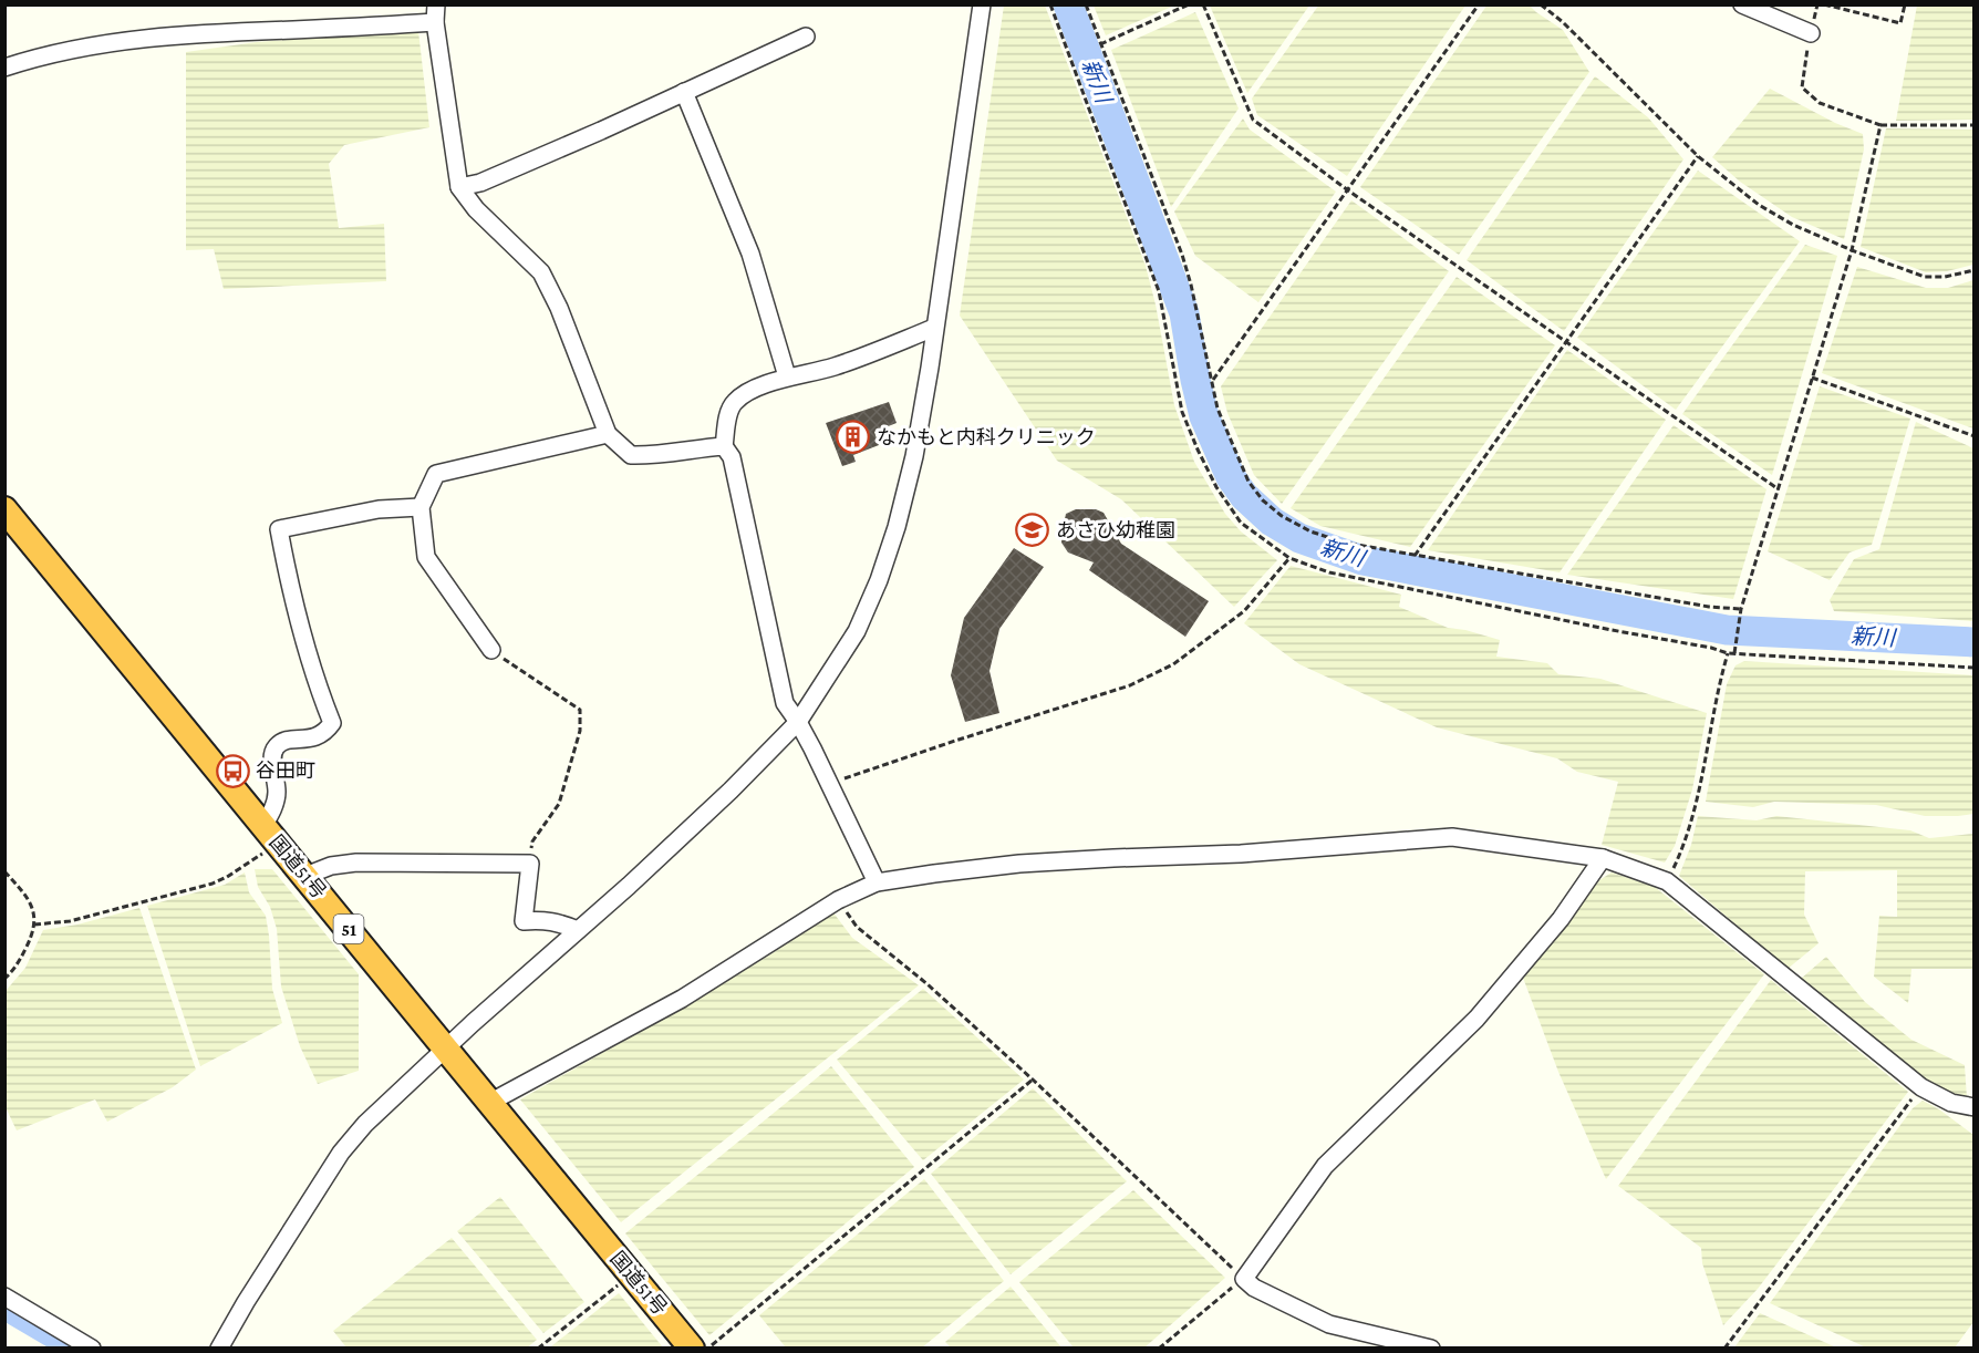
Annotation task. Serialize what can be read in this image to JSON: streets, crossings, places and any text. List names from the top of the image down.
{
  "streets": {
    "highway": ["国道51号", "51"]
  },
  "water": ["新川"],
  "places": {
    "building": ["なかもと内科クリニック"],
    "school or university": ["あさひ幼稚園"],
    "bus stop": ["谷田町"]
  }
}
